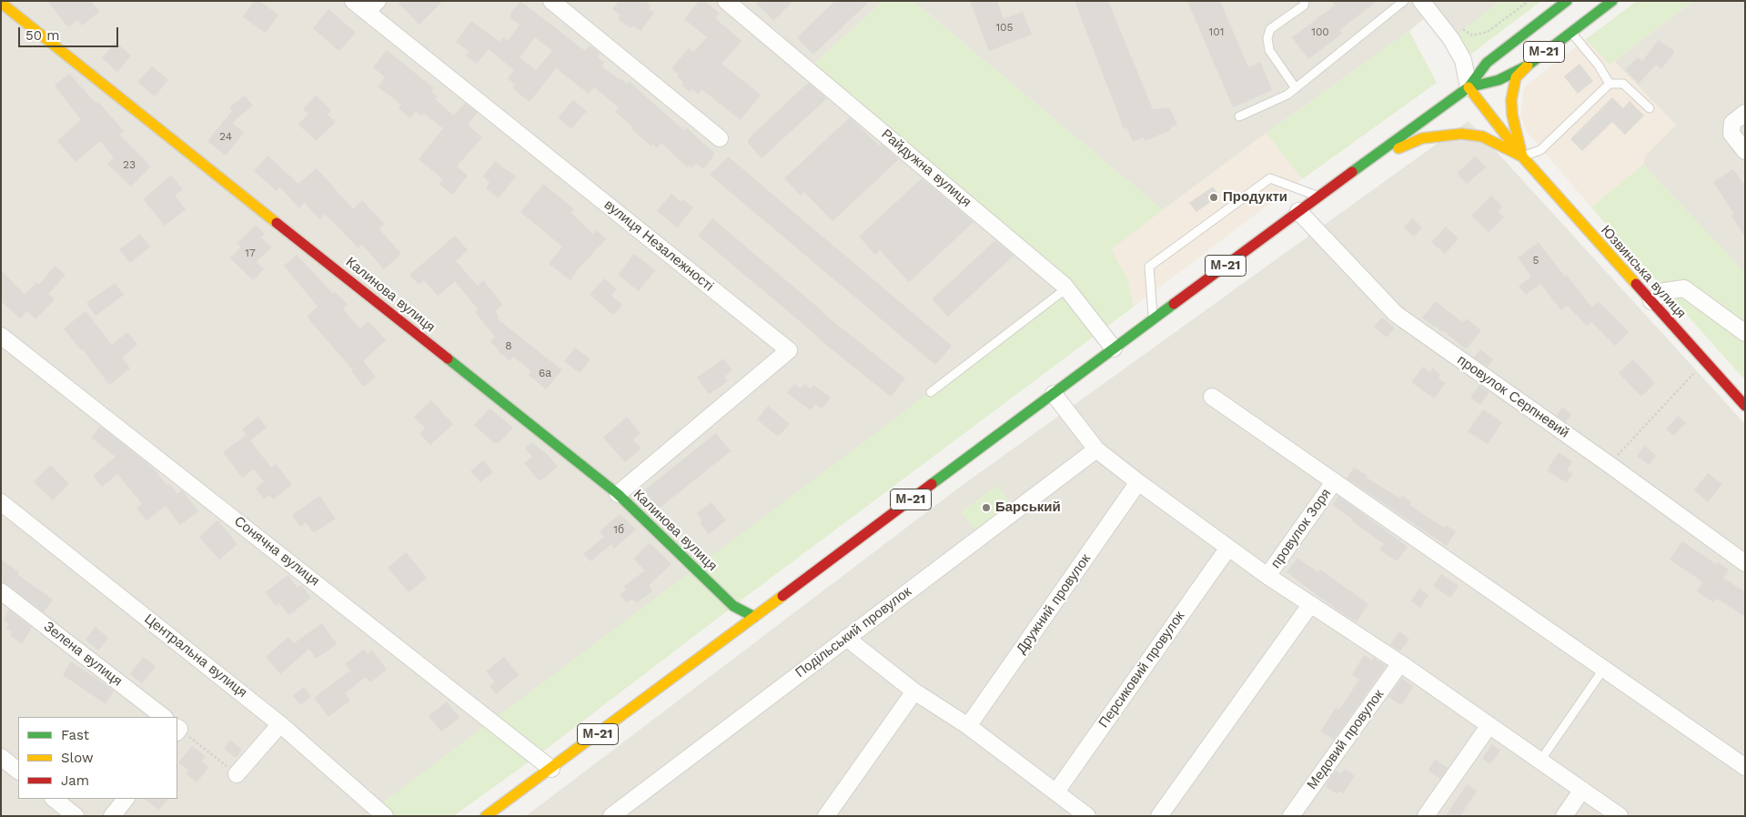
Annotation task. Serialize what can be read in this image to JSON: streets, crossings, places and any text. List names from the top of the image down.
{
  "streets": {
    "main road": ["М-21", "Юзвинська вулиця", "Калинова вулиця"],
    "street": [
      "Райдужна вулиця",
      "вулиця Незалежності",
      "провулок Серпневий",
      "провулок Зоря",
      "Сонячна вулиця",
      "Дружний провулок",
      "Подільський провулок",
      "Зелена вулиця",
      "Центральна вулиця",
      "Персиковий провулок",
      "Медовий провулок"
    ]
  },
  "crossings": [
    ["М-21", "Райдужна вулиця"],
    ["М-21", "Юзвинська вулиця"],
    ["М-21", "Калинова вулиця"],
    ["М-21", "провулок Серпневий"],
    ["М-21", "Сонячна вулиця"],
    ["вулиця Незалежності", "Калинова вулиця"]
  ],
  "places": ["Продукти", "Барський"],
  "house_numbers": [
    "105",
    "101",
    "100",
    "24",
    "23",
    "17",
    "5",
    "8",
    "6а",
    "1б"
  ],
  "legend": ["Fast", "Slow", "Jam"],
  "scale_bar": "50 m"
}
